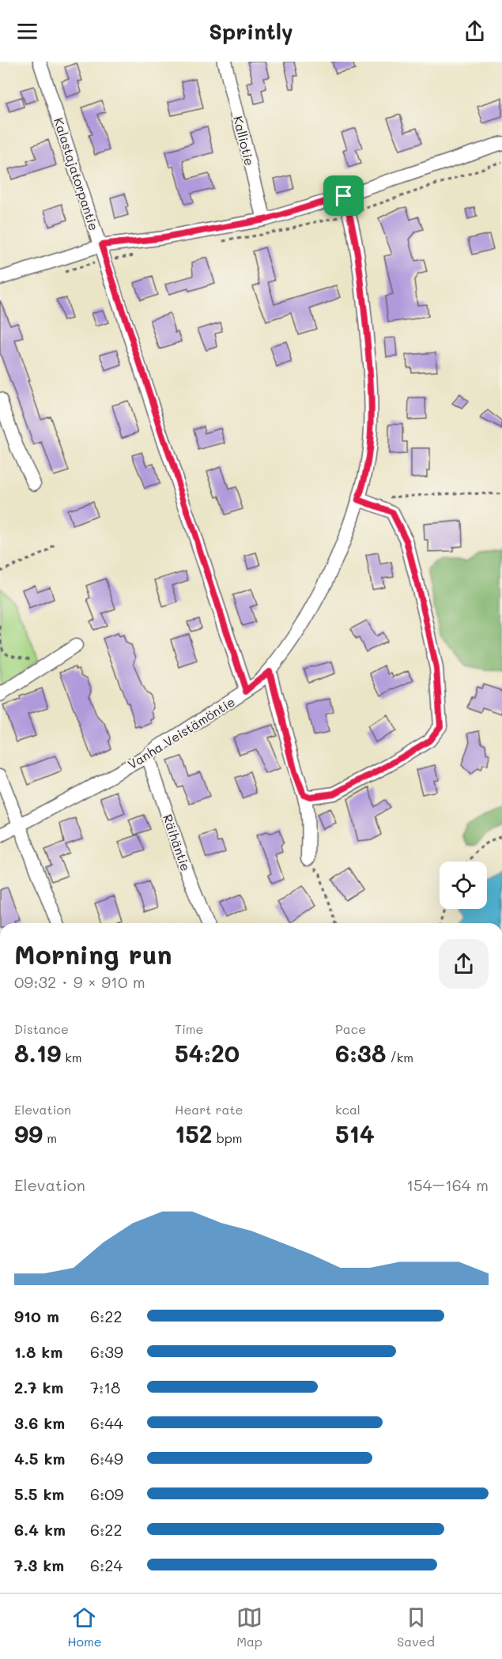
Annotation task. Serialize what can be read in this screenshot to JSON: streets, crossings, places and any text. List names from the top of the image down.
{
  "streets": {
    "street": [
      "Kalliotie",
      "Kalastajatorpantie",
      "Vanha Veistämöntie",
      "Räihäntie"
    ]
  },
  "crossings": [
    ["Kalastajatorpantie", "Vanha Veistämöntie"],
    ["Vanha Veistämöntie", "Räihäntie"]
  ],
  "page": {
    "header": "Sprintly",
    "heading": ["Morning run", "09:32 · 9 × 910 m"],
    "stats": [
      ["Distance", "8.19 km"],
      ["Time", "54:20"],
      ["Pace", "6:38 /km"],
      ["Elevation", "99 m"],
      ["Heart rate", "152 bpm"],
      ["kcal", "514"]
    ],
    "chart": ["Elevation", "154–164 m"],
    "list": [
      {
        "name": "910 m",
        "note": "6:22"
      },
      {
        "name": "1.8 km",
        "note": "6:39"
      },
      {
        "name": "2.7 km",
        "note": "7:18"
      },
      {
        "name": "3.6 km",
        "note": "6:44"
      },
      {
        "name": "4.5 km",
        "note": "6:49"
      },
      {
        "name": "5.5 km",
        "note": "6:09"
      },
      {
        "name": "6.4 km",
        "note": "6:22"
      },
      {
        "name": "7.3 km",
        "note": "6:24"
      }
    ],
    "tabs": ["Home", "Map", "Saved"]
  }
}
